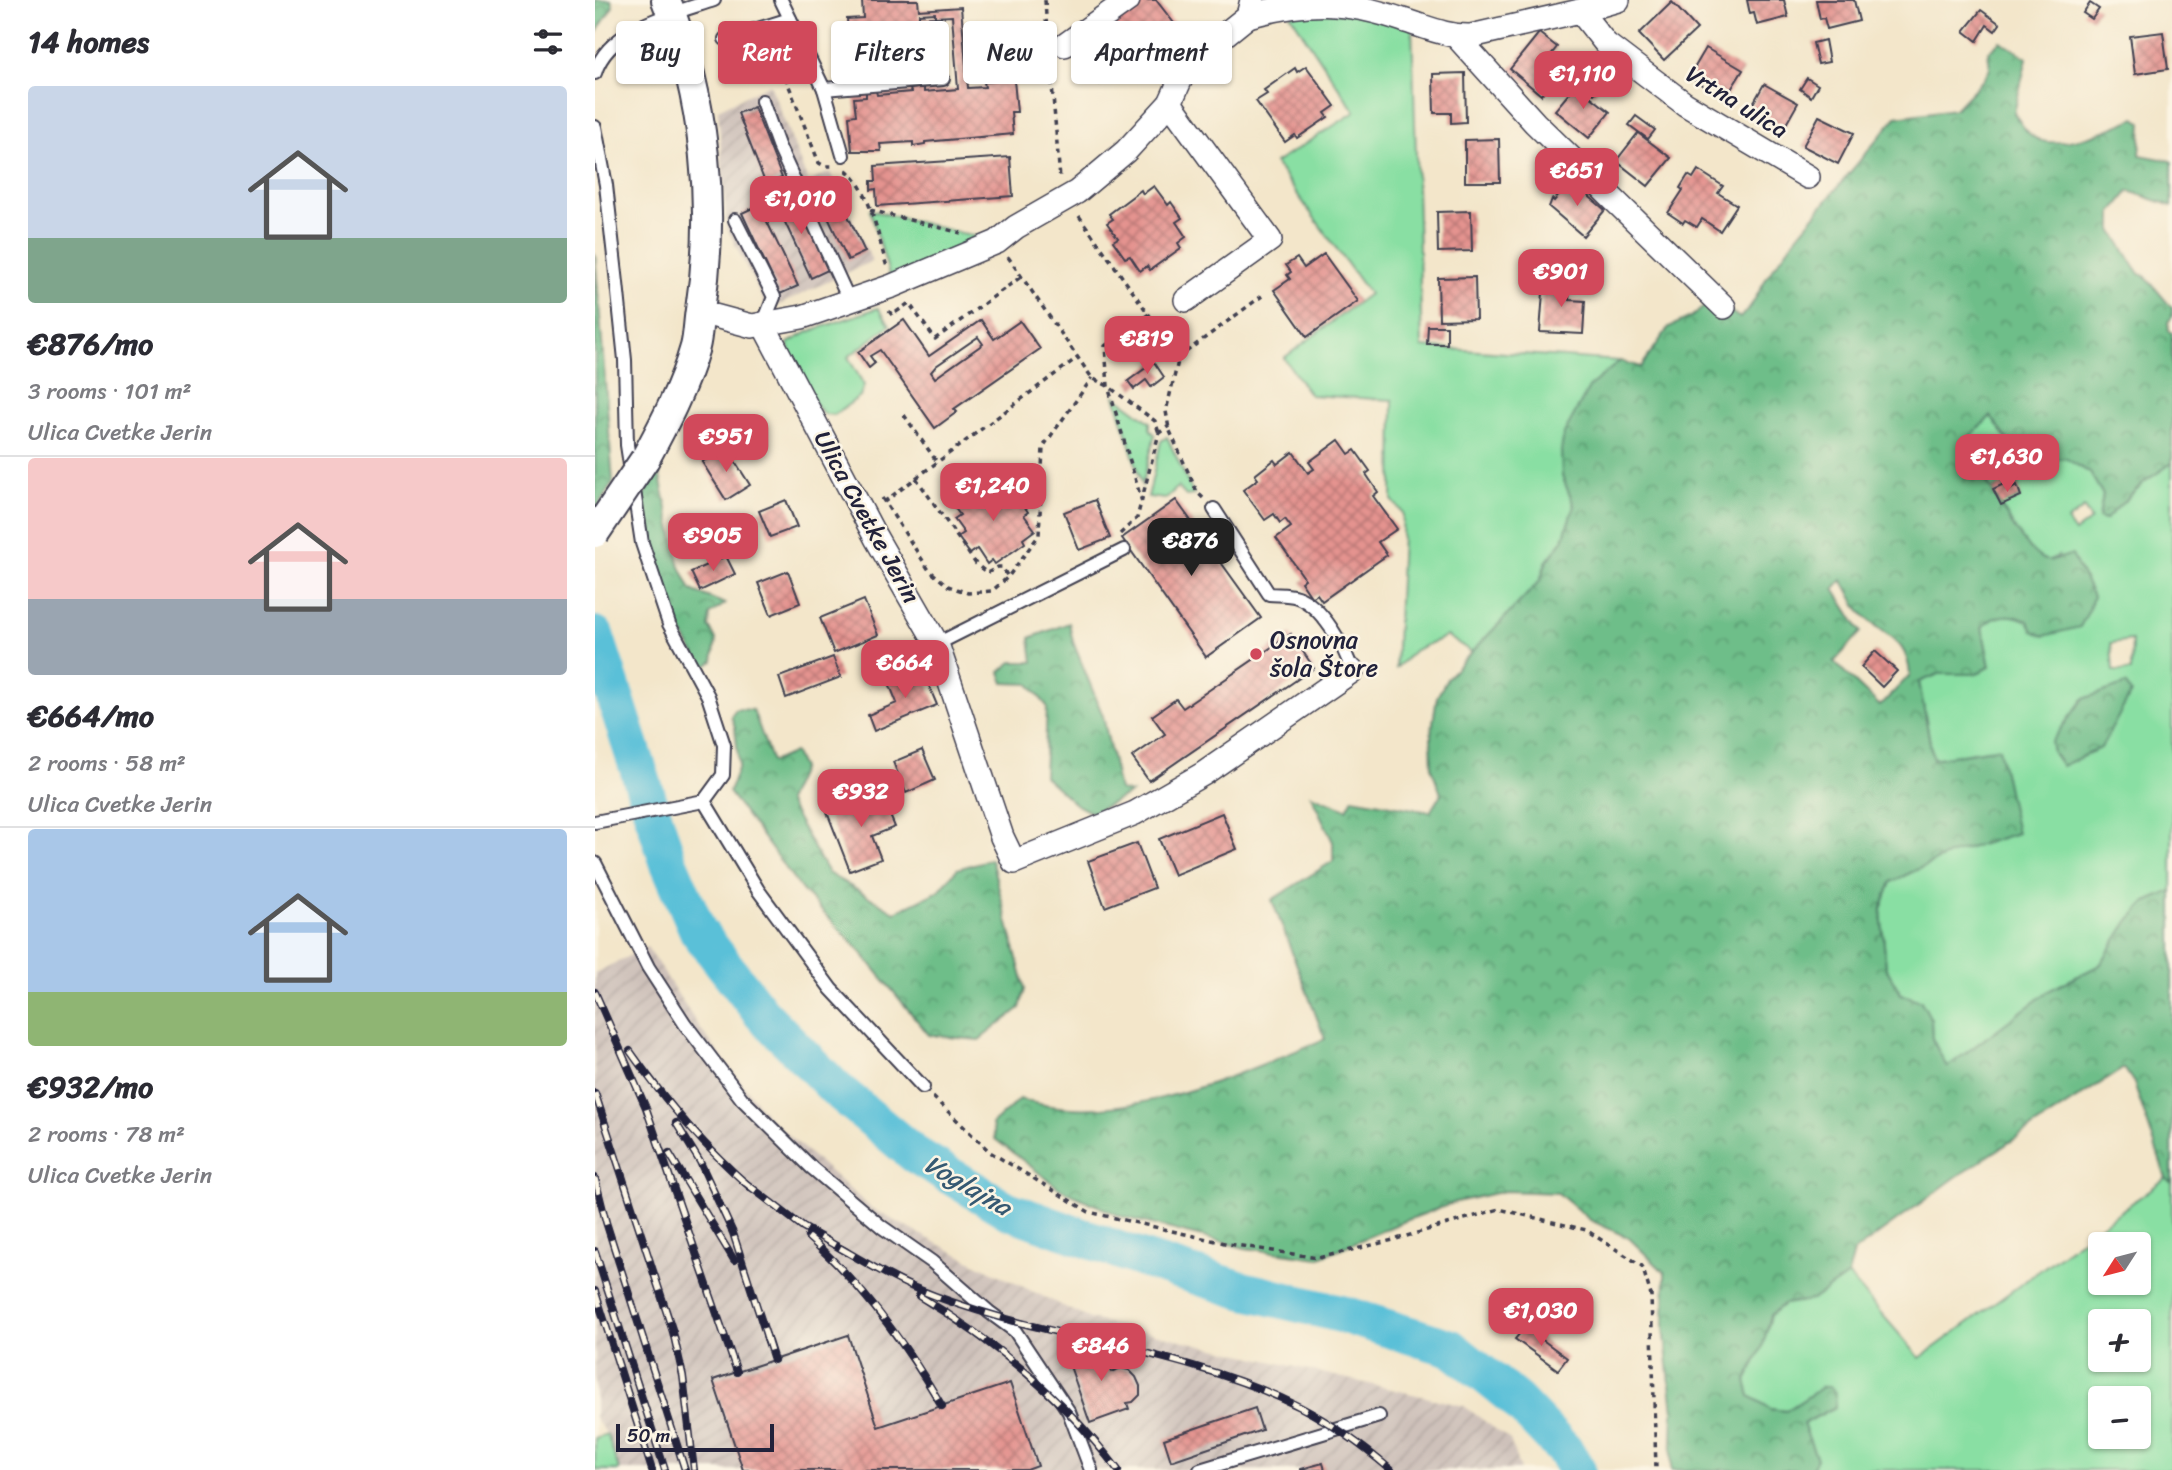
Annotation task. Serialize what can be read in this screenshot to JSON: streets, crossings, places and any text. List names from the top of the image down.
{
  "streets": {
    "street": ["Vrtna ulica", "Ulica Cvetke Jerin"]
  },
  "water": ["Voglajna"],
  "places": ["Osnovna šola Štore"],
  "scale_bar": "50 m",
  "north": "bottom left",
  "page": {
    "heading": "14 homes",
    "chip": [
      "Buy",
      "Rent",
      "Filters",
      "New",
      "Apartment"
    ],
    "price": [
      "€1,110",
      "€651",
      "€1,010",
      "€901",
      "€819",
      "€951",
      "€1,630",
      "€1,240",
      "€905",
      "€876",
      "€664",
      "€932",
      "€1,030",
      "€846"
    ],
    "list": [
      {
        "name": "€876/mo",
        "note": "3 rooms · 101 m² · Ulica Cvetke Jerin"
      },
      {
        "name": "€664/mo",
        "note": "2 rooms · 58 m² · Ulica Cvetke Jerin"
      },
      {
        "name": "€932/mo",
        "note": "2 rooms · 78 m² · Ulica Cvetke Jerin"
      }
    ],
    "map_buttons": ["+", "−"],
    "scale": "50 m"
  }
}
